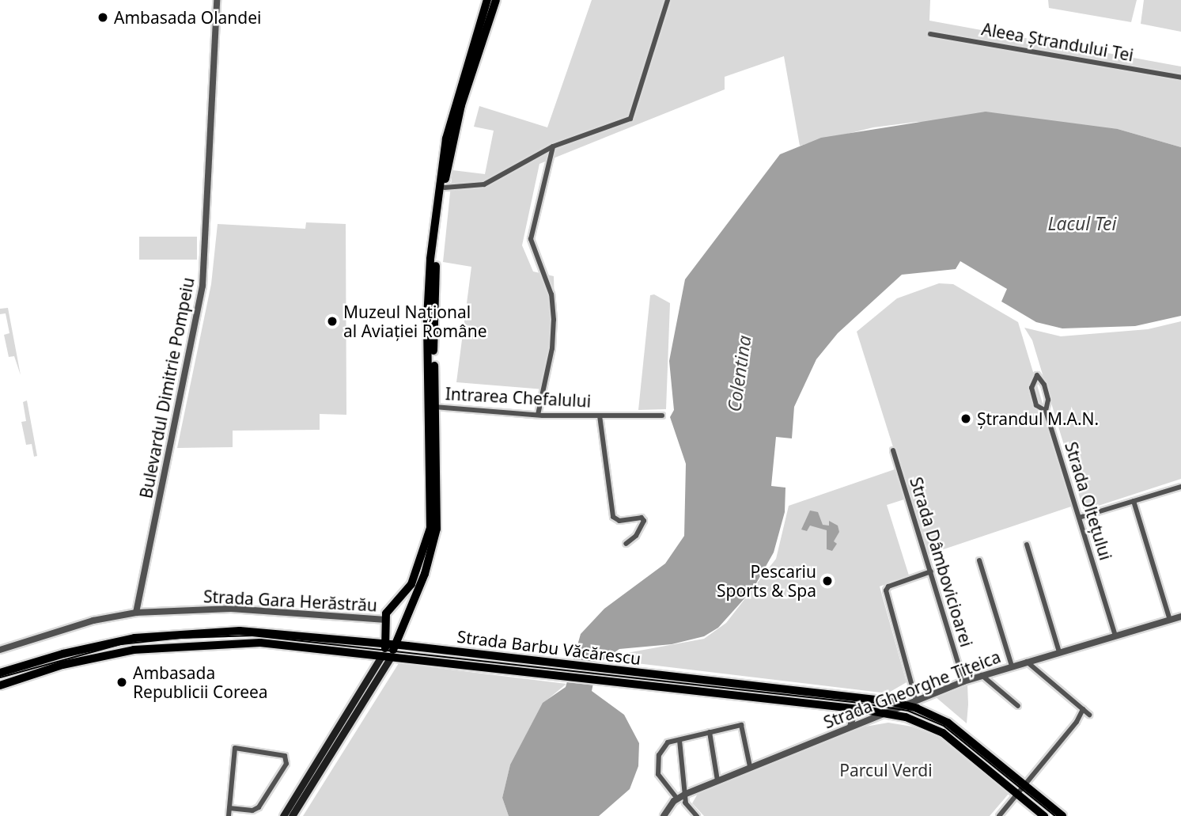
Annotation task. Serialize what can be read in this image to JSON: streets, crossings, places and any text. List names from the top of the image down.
{
  "streets": {
    "main road": ["Strada Barbu Văcărescu"],
    "street": [
      "Aleea Ștrandului Tei",
      "Bulevardul Dimitrie Pompeiu",
      "Intrarea Chefalului",
      "Strada Oltețului",
      "Strada Dâmbovicioarei",
      "Strada Gara Herăstrău",
      "Strada Gheorghe Țițeica"
    ]
  },
  "crossings": [
    ["Bulevardul Dimitrie Pompeiu", "Strada Gara Herăstrău"],
    ["Strada Oltețului", "Strada Gheorghe Țițeica"],
    ["Strada Dâmbovicioarei", "Strada Gheorghe Țițeica"],
    ["Strada Barbu Văcărescu", "Strada Gheorghe Țițeica"]
  ],
  "water": ["Lacul Tei", "Colentina"],
  "parks": ["Parcul Verdi"],
  "places": [
    "Ambasada Olandei",
    "Muzeul Național al Aviației Române",
    "Ștrandul M.A.N.",
    "Pescariu Sports & Spa",
    "Ambasada Republicii Coreea"
  ]
}
